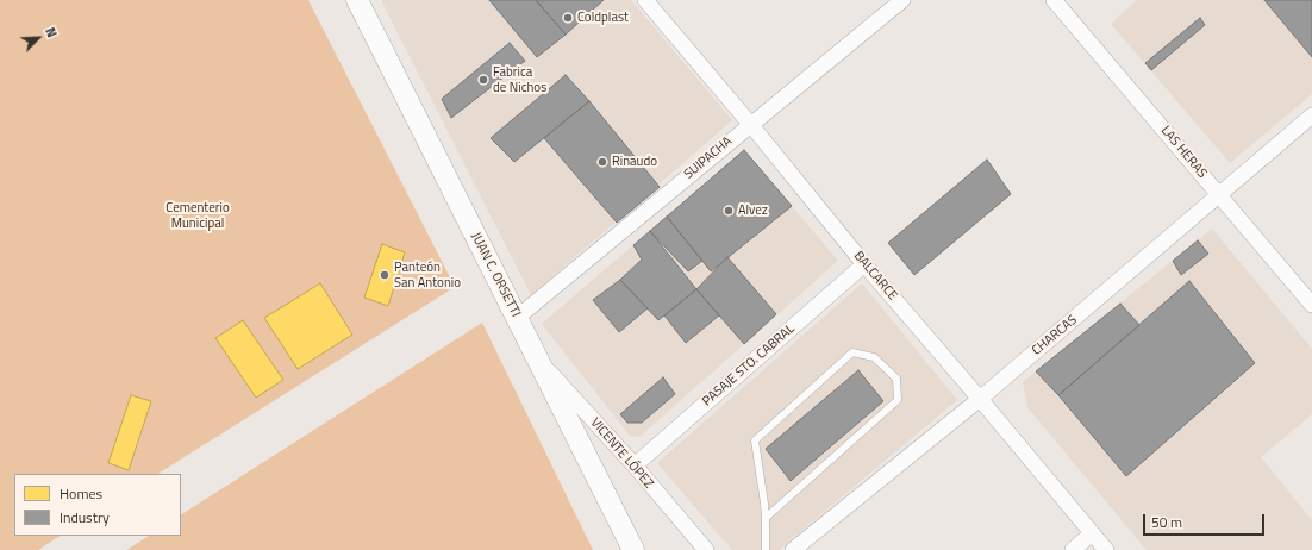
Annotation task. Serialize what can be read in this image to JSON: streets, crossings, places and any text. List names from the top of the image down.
{
  "streets": {
    "street": [
      "LAS HERAS",
      "SUIPACHA",
      "JUAN C. ORSETTI",
      "BALCARCE",
      "CHARCAS",
      "PASAJE STO. CABRAL",
      "VICENTE LÓPEZ"
    ]
  },
  "crossings": [
    ["LAS HERAS", "CHARCAS"],
    ["SUIPACHA", "JUAN C. ORSETTI"],
    ["SUIPACHA", "BALCARCE"],
    ["JUAN C. ORSETTI", "VICENTE LÓPEZ"],
    ["BALCARCE", "CHARCAS"],
    ["BALCARCE", "PASAJE STO. CABRAL"],
    ["PASAJE STO. CABRAL", "VICENTE LÓPEZ"]
  ],
  "parks": ["Cementerio Municipal"],
  "places": [
    "Coldplast",
    "Fabrica de Nichos",
    "Rinaudo",
    "Alvez",
    "Panteón San Antonio"
  ],
  "legend": ["Homes", "Industry"],
  "scale_bar": "50 m",
  "north": "top right"
}
